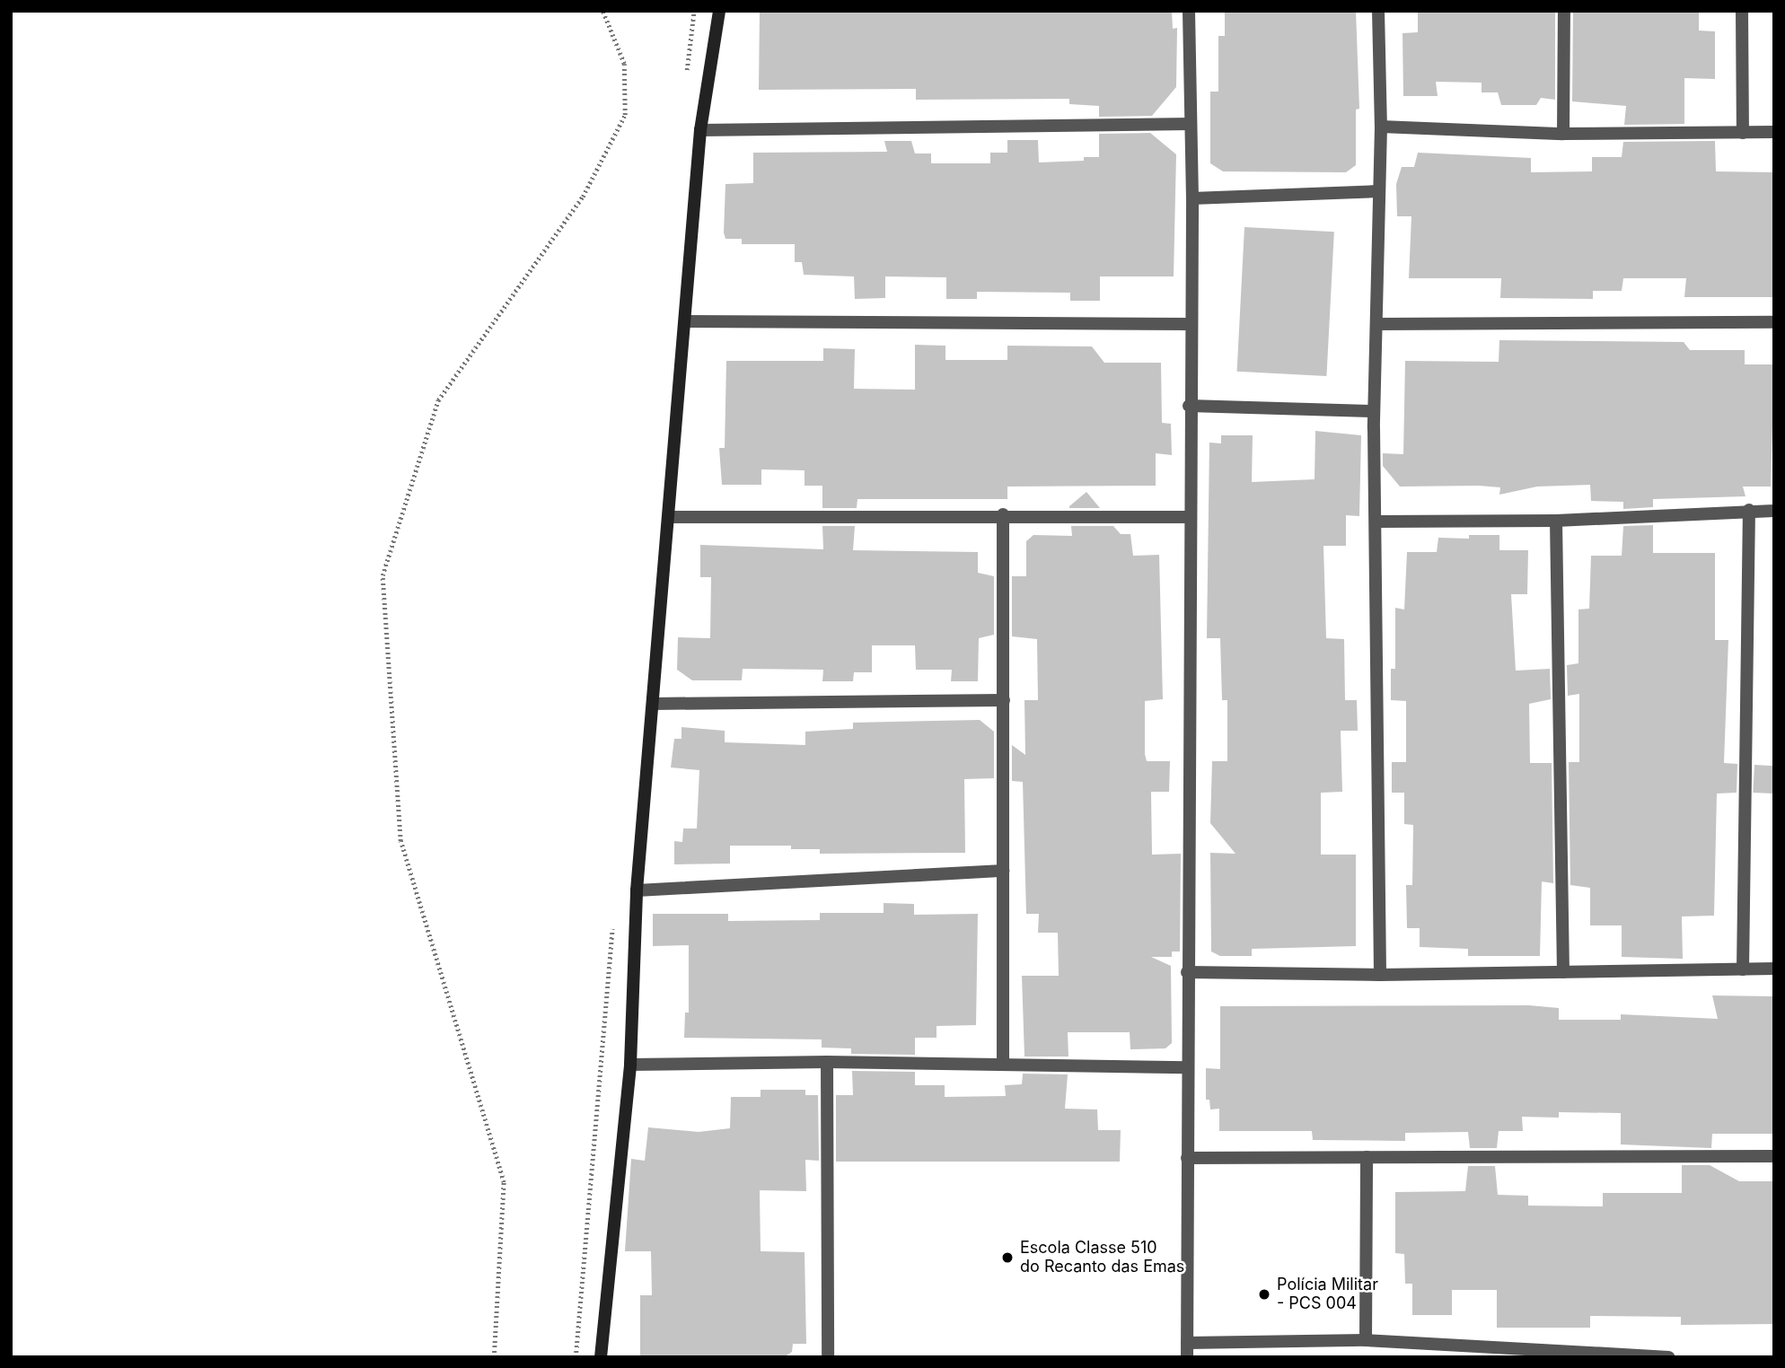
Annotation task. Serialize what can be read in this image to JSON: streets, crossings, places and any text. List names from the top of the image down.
{
  "places": ["Escola Classe 510 do Recanto das Emas", "Polícia Militar - PCS 004"]
}
